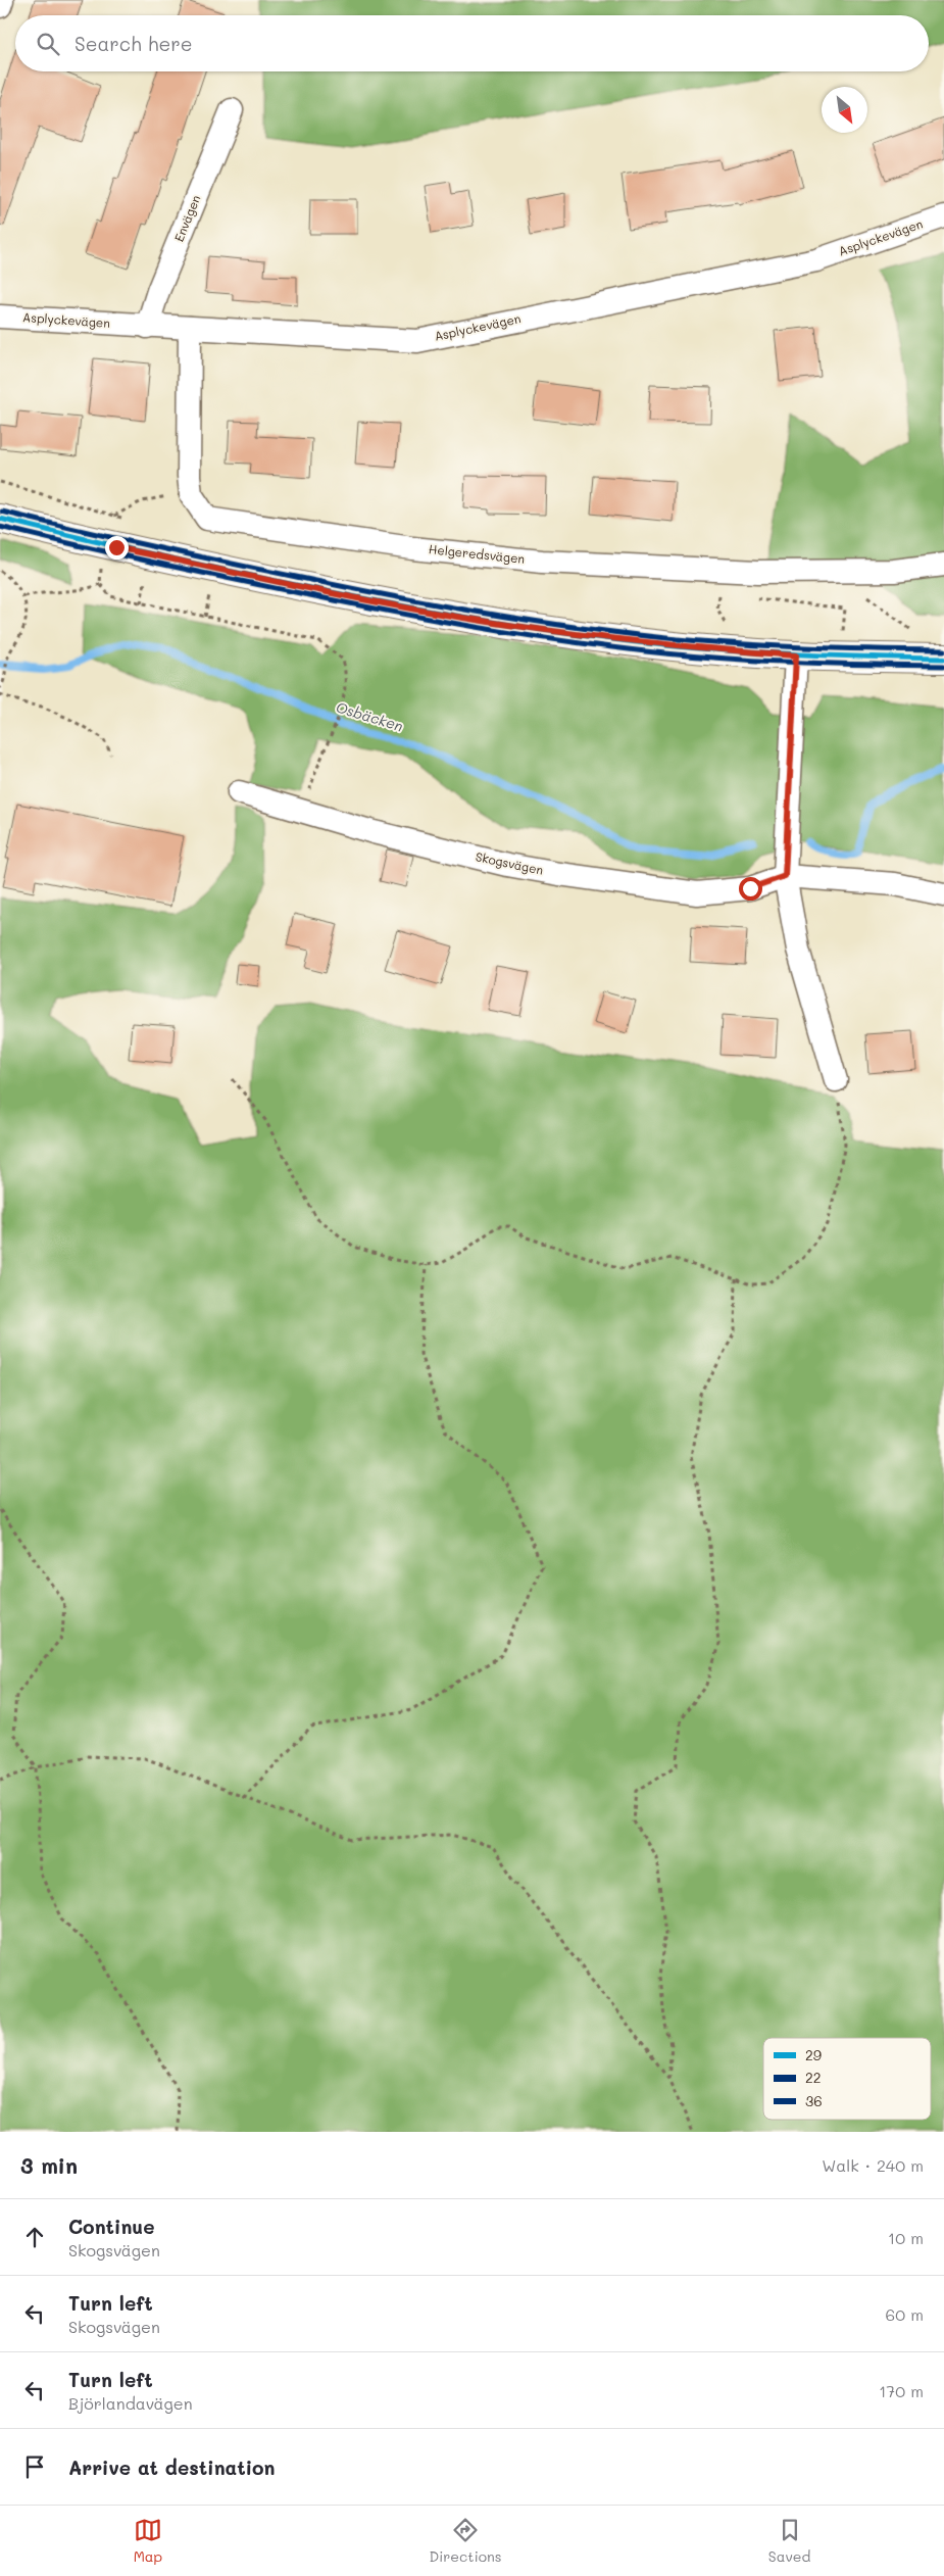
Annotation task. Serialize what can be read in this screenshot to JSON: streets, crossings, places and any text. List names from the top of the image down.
{
  "streets": {
    "street": [
      "Envägen",
      "Asplyckevägen",
      "Helgeredsvägen",
      "Skogsvägen"
    ]
  },
  "crossings": [
    ["Envägen", "Asplyckevägen"],
    ["Asplyckevägen", "Helgeredsvägen"]
  ],
  "water": ["Osbäcken"],
  "lines": ["transit line 36", "transit line 29", "transit line 22"],
  "legend": ["29", "22", "36"],
  "north": "bottom right",
  "page": {
    "search": "Search here",
    "heading": ["3 min", "Walk · 240 m"],
    "list": [
      ["Continue", "Skogsvägen", "10 m"],
      ["Turn left", "Skogsvägen", "60 m"],
      ["Turn left", "Björlandavägen", "170 m"],
      "Arrive at destination"
    ],
    "nav": ["Map", "Directions", "Saved"]
  }
}
